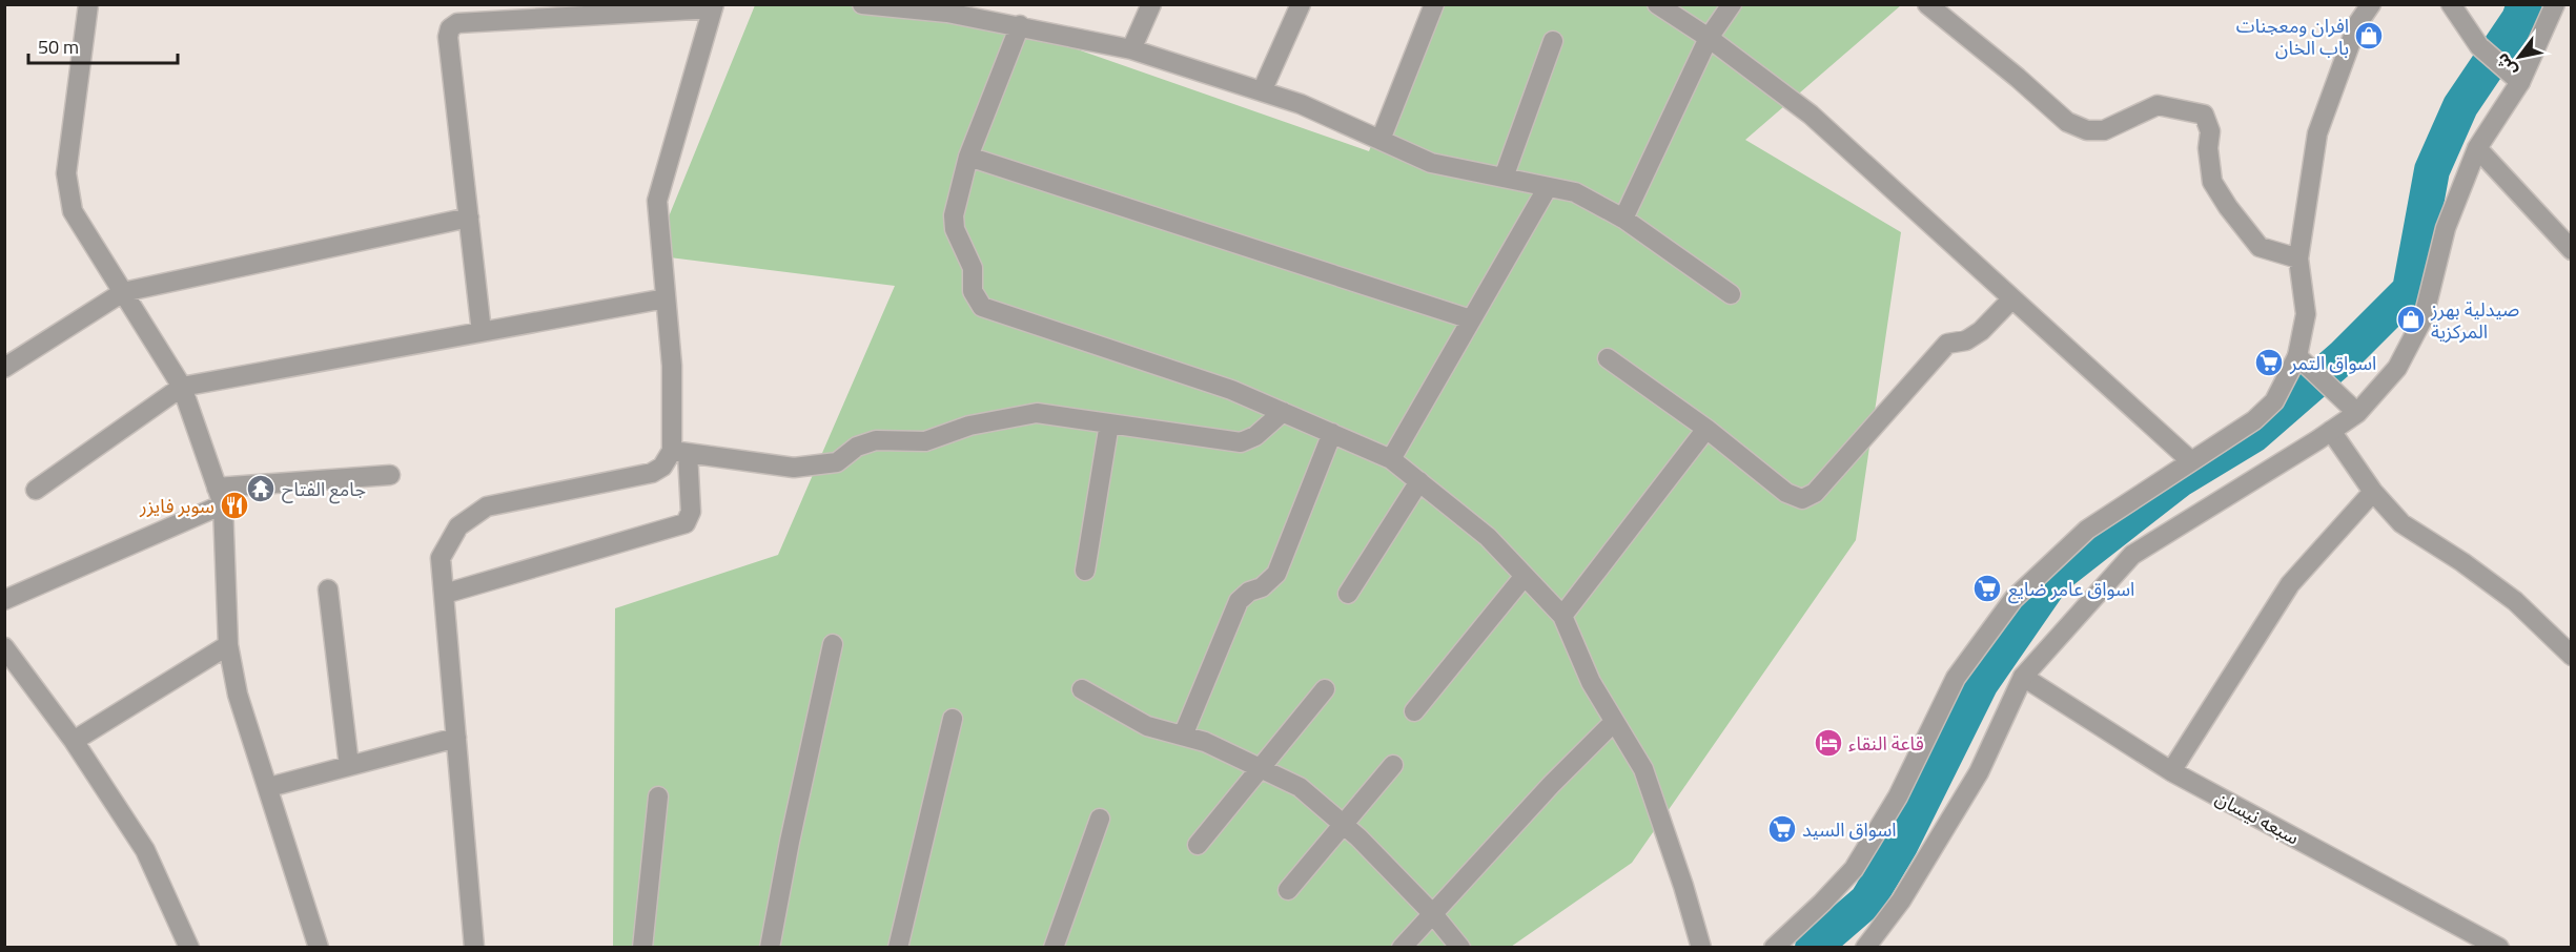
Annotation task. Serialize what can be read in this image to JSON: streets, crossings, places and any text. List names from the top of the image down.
{
  "streets": {
    "street": ["سبعه نيسان"]
  },
  "places": {
    "shop": ["افران ومعجنات باب الخان", "صيدلية بهرز المركزية"],
    "supermarket": ["اسواق التمر", "اسواق عامر ضايع", "اسواق السيد"],
    "temple": ["جامع الفتاح"],
    "restaurant": ["سوبر فايزر"],
    "hotel": ["قاعة النقاء"]
  },
  "scale_bar": "50 m",
  "north": "bottom left"
}
